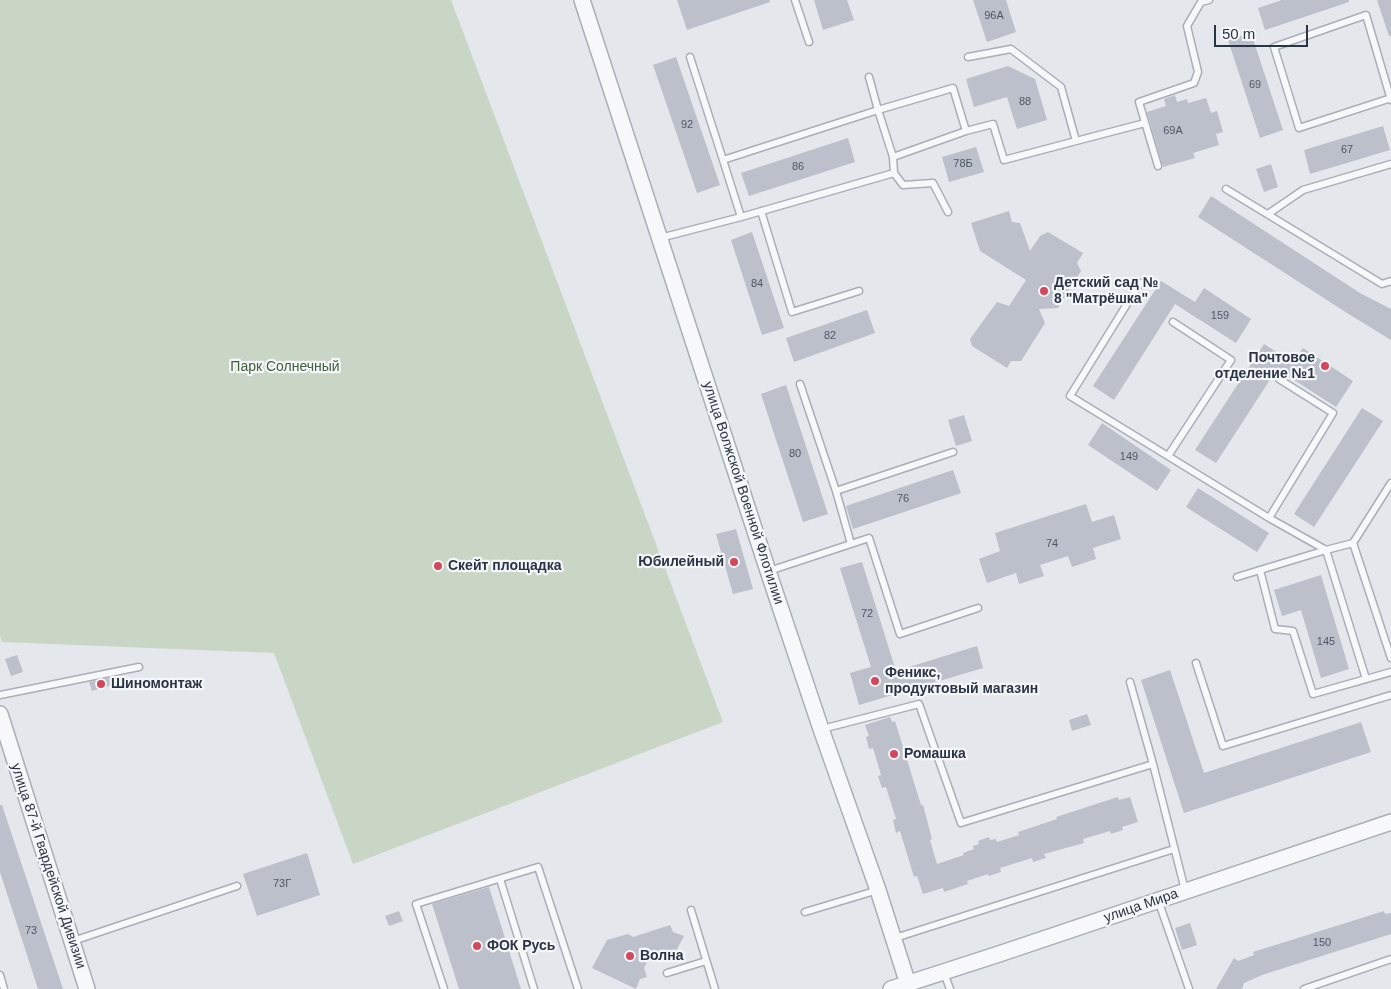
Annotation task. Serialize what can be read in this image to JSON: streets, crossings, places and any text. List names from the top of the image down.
{
  "streets": {
    "street": ["улица Волжской Военной Флотилии", "улица 87-й Гвардейской Дивизии", "улица Мира"]
  },
  "crossings": [
    ["улица Волжской Военной Флотилии", "улица Мира"]
  ],
  "parks": ["Парк Солнечный"],
  "places": [
    "Детский сад № 8 \"Матрёшка\"",
    "Почтовое отделение №1",
    "Юбилейный",
    "Скейт площадка",
    "Феникс, продуктовый магазин",
    "Шиномонтаж",
    "Ромашка",
    "ФОК Русь",
    "Волна"
  ],
  "house_numbers": [
    "96А",
    "69",
    "88",
    "92",
    "69А",
    "67",
    "78Б",
    "86",
    "84",
    "159",
    "82",
    "80",
    "149",
    "76",
    "74",
    "72",
    "145",
    "73Г",
    "73",
    "150"
  ],
  "scale_bar": "50 m"
}
